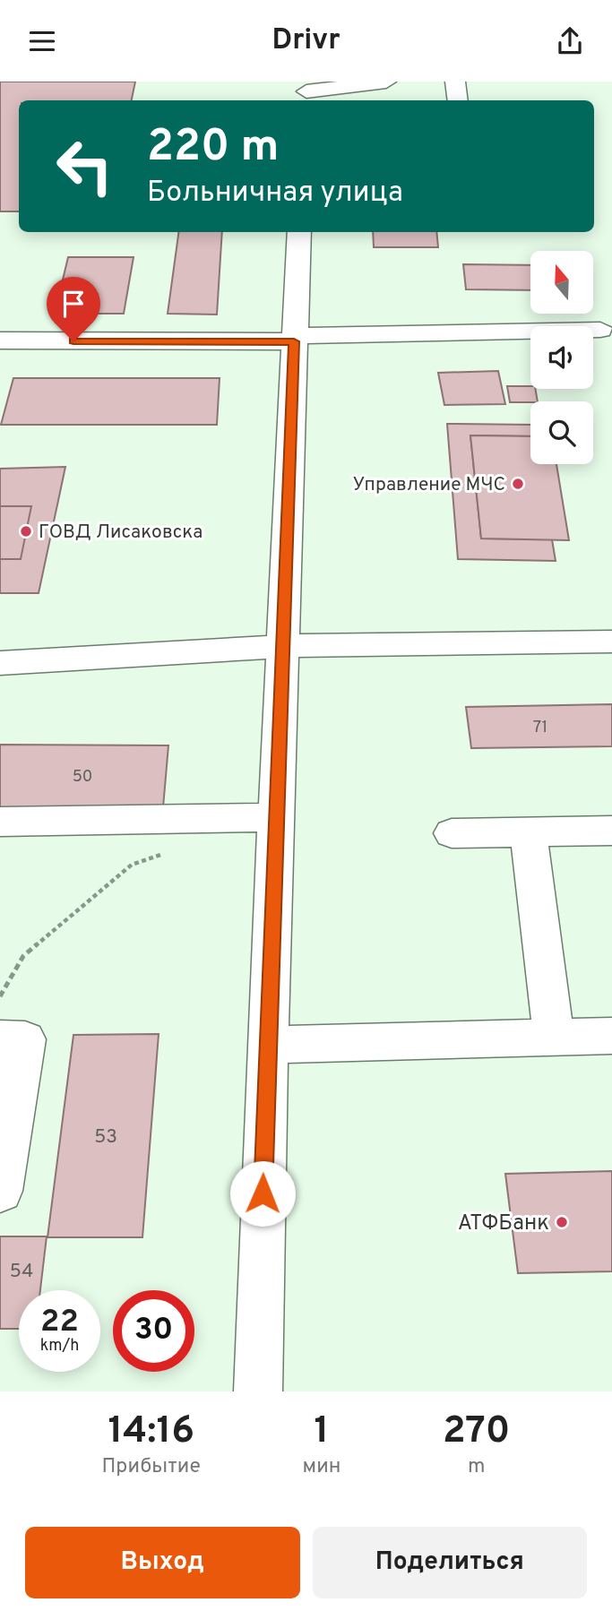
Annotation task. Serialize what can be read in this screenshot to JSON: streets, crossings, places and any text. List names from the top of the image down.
{
  "places": ["Управление МЧС", "ГОВД Лисаковска", "АТФБанк"],
  "house_numbers": [
    "71",
    "50",
    "53",
    "54"
  ],
  "north": "top",
  "page": {
    "header": "Drivr",
    "turn": ["220 m", "Больничная улица"],
    "speed": "22 km/h",
    "limit": "30",
    "eta": [
      "14:16",
      "Прибытие",
      "1",
      "мин",
      "270",
      "m"
    ],
    "buttons": ["Выход", "Поделиться"]
  }
}
